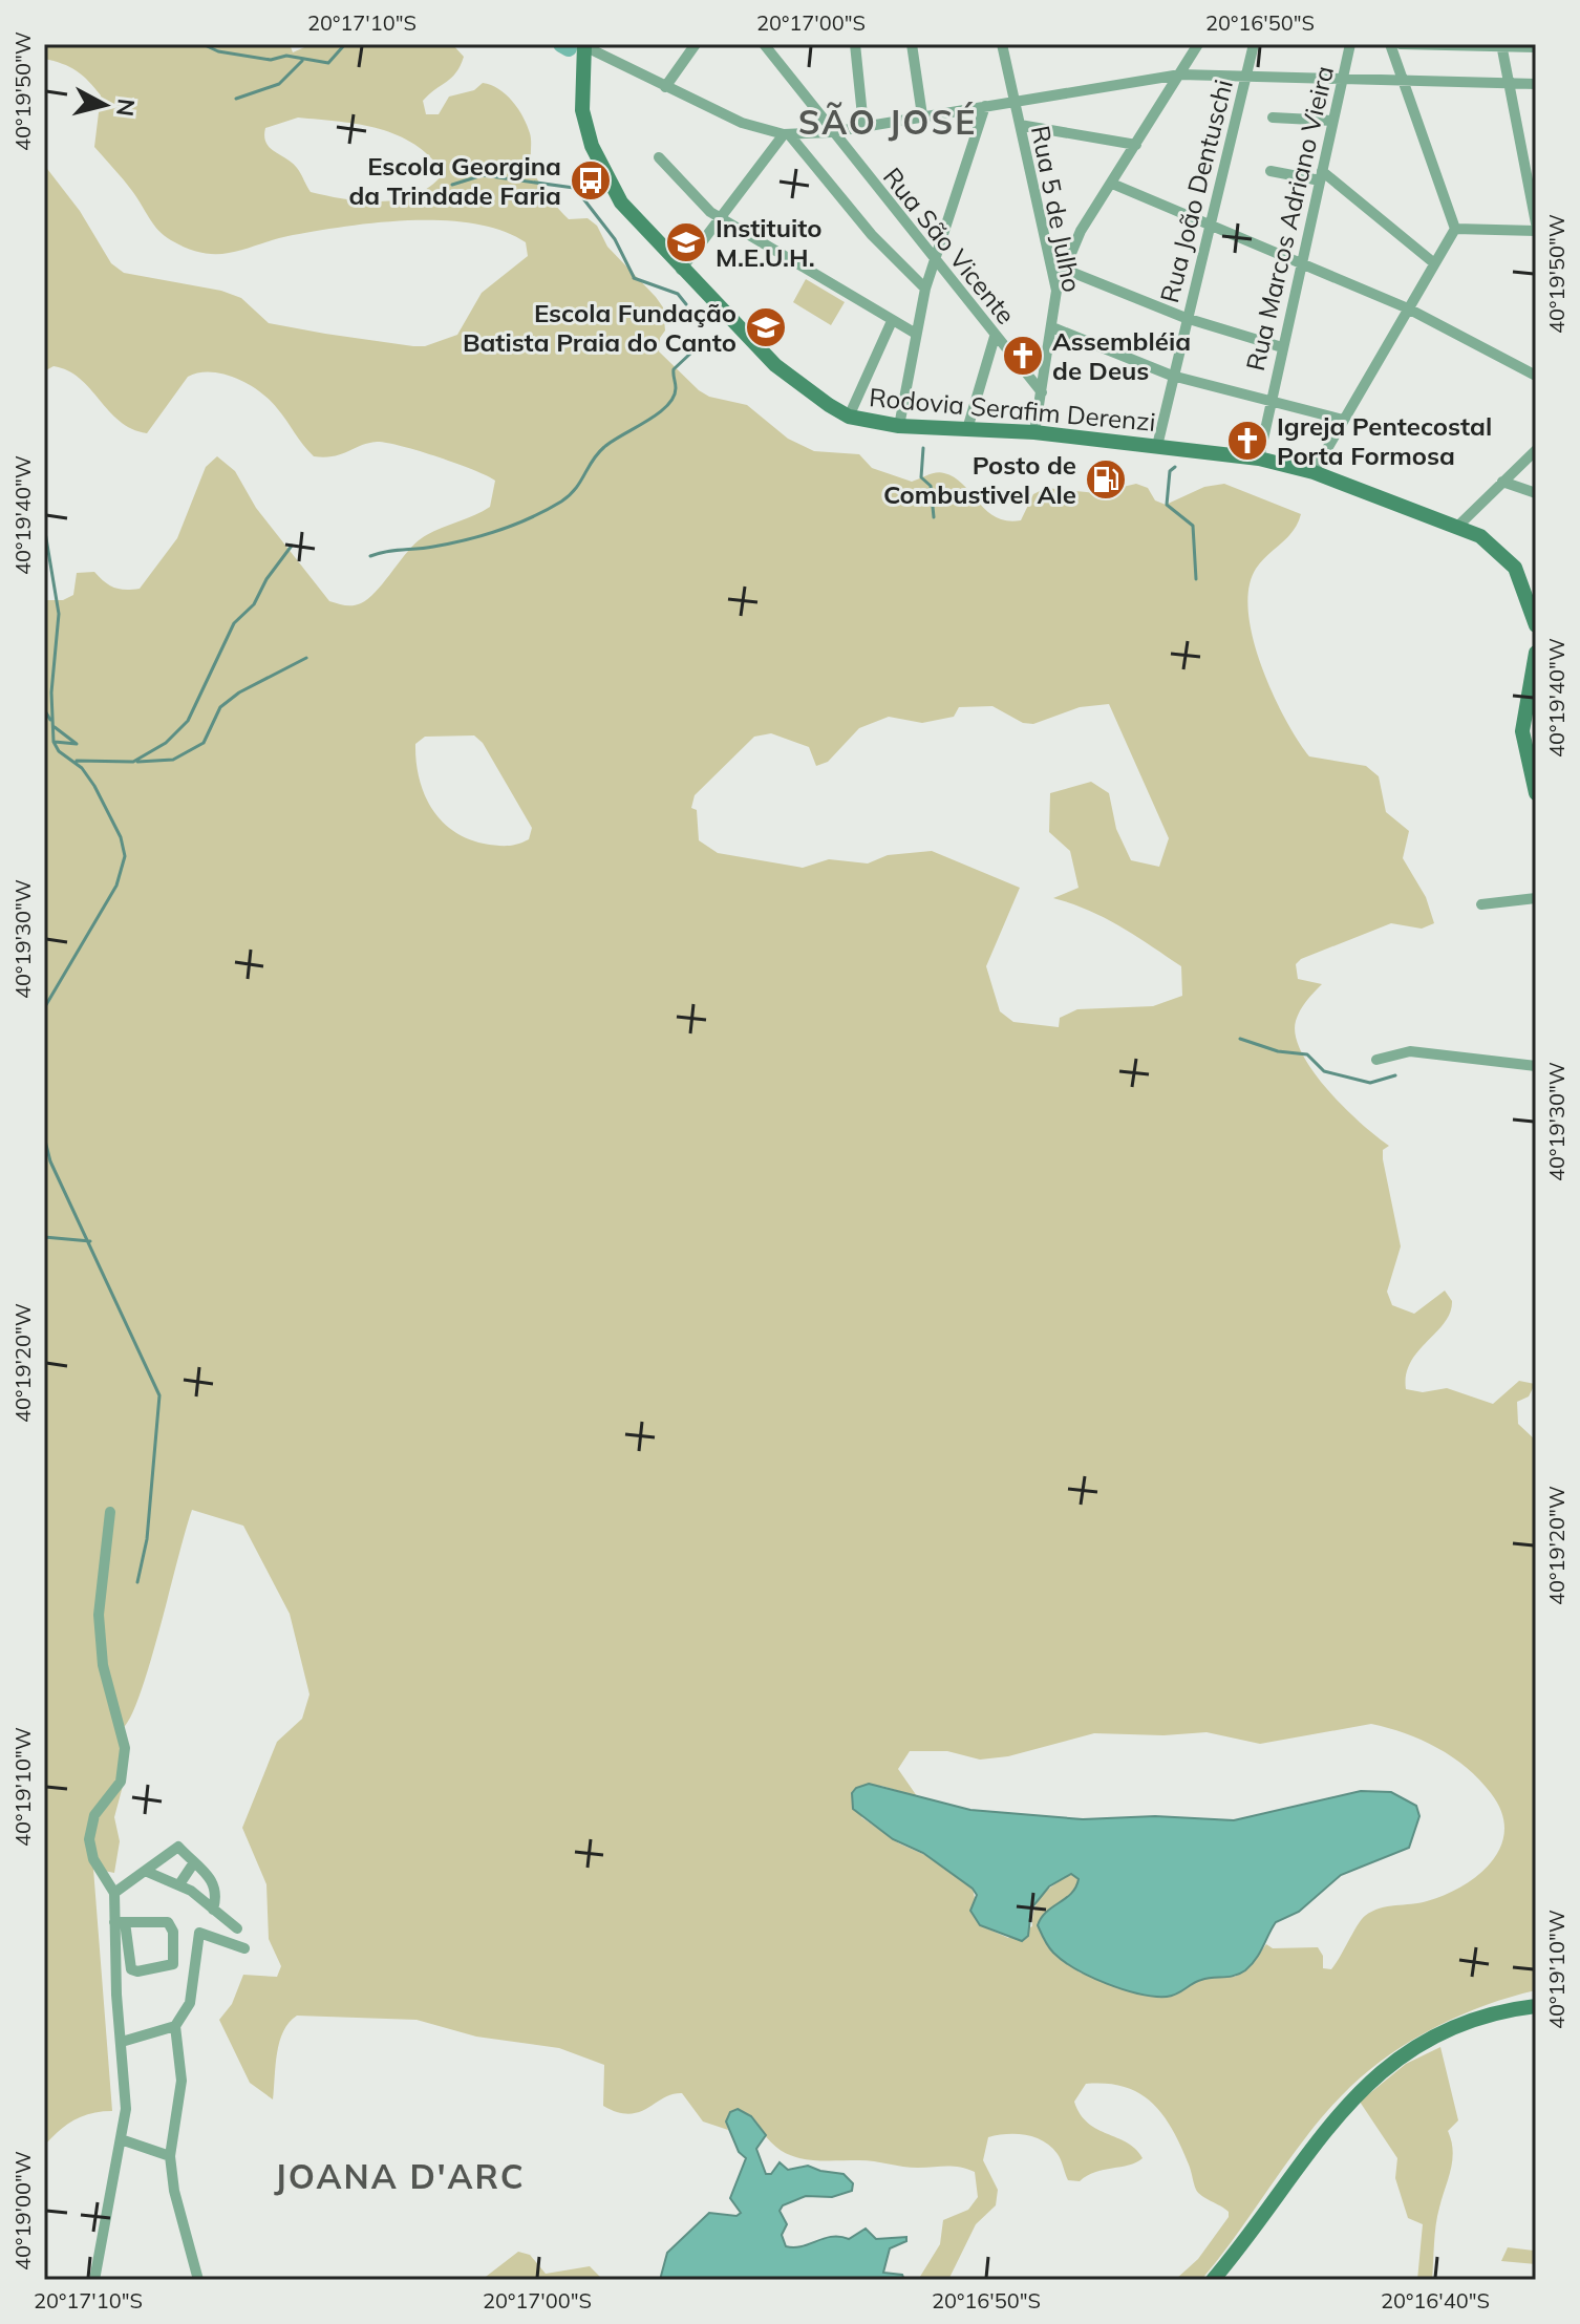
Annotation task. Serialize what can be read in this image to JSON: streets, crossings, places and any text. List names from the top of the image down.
{
  "streets": {
    "main road": ["Rodovia Serafim Derenzi"],
    "street": [
      "Rua João Dentuschi",
      "Rua 5 de Julho",
      "Rua Marcos Adriano Vieira",
      "Rua São Vicente"
    ]
  },
  "crossings": [
    ["Rua João Dentuschi", "Rodovia Serafim Derenzi"],
    ["Rua 5 de Julho", "Rua São Vicente"],
    ["Rua 5 de Julho", "Rodovia Serafim Derenzi"],
    ["Rua Marcos Adriano Vieira", "Rodovia Serafim Derenzi"]
  ],
  "districts": ["SÃO JOSÉ", "JOANA D'ARC"],
  "places": {
    "bus stop": ["Escola Georgina da Trindade Faria"],
    "school or university": ["Instituito M.E.U.H.", "Escola Fundação Batista Praia do Canto"],
    "church": ["Assembléia de Deus", "Igreja Pentecostal Porta Formosa"],
    "fuel station": ["Posto de Combustivel Ale"]
  },
  "north": "right",
  "coordinates": [
    "20°17'10\"S",
    "20°17'00\"S",
    "20°16'50\"S",
    "40°19'50\"W",
    "40°19'40\"W",
    "40°19'30\"W",
    "40°19'20\"W",
    "40°19'10\"W",
    "40°19'00\"W",
    "20°16'40\"S"
  ]
}
